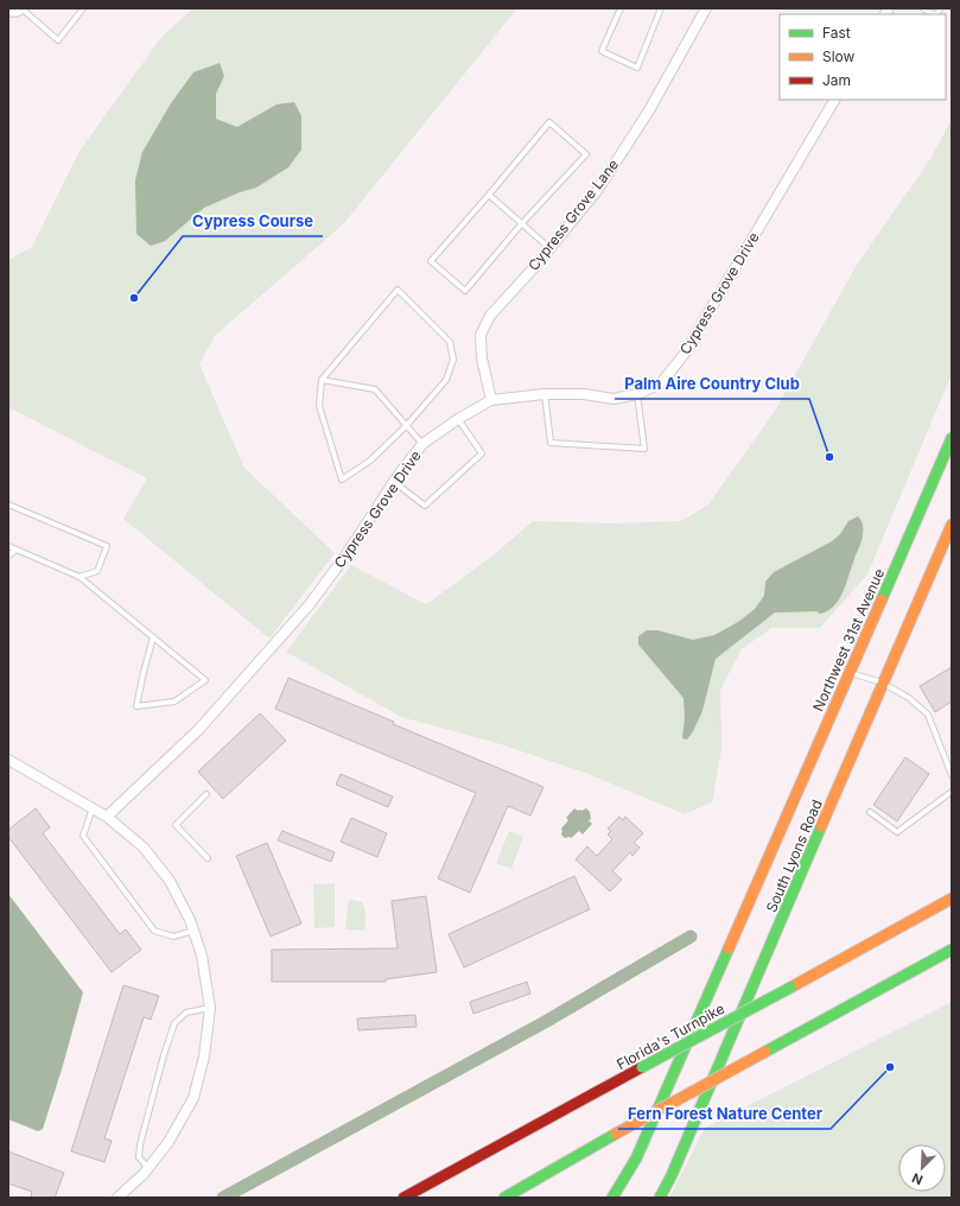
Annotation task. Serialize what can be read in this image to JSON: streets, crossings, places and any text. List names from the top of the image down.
{
  "streets": {
    "main road": ["Northwest 31st Avenue", "South Lyons Road", "Florida's Turnpike"],
    "street": ["Cypress Grove Lane", "Cypress Grove Drive"]
  },
  "crossings": [
    ["Cypress Grove Lane", "Cypress Grove Drive"],
    ["Northwest 31st Avenue", "South Lyons Road"]
  ],
  "places": ["Cypress Course", "Palm Aire Country Club", "Fern Forest Nature Center"],
  "legend": ["Fast", "Slow", "Jam"],
  "north": "bottom left"
}
